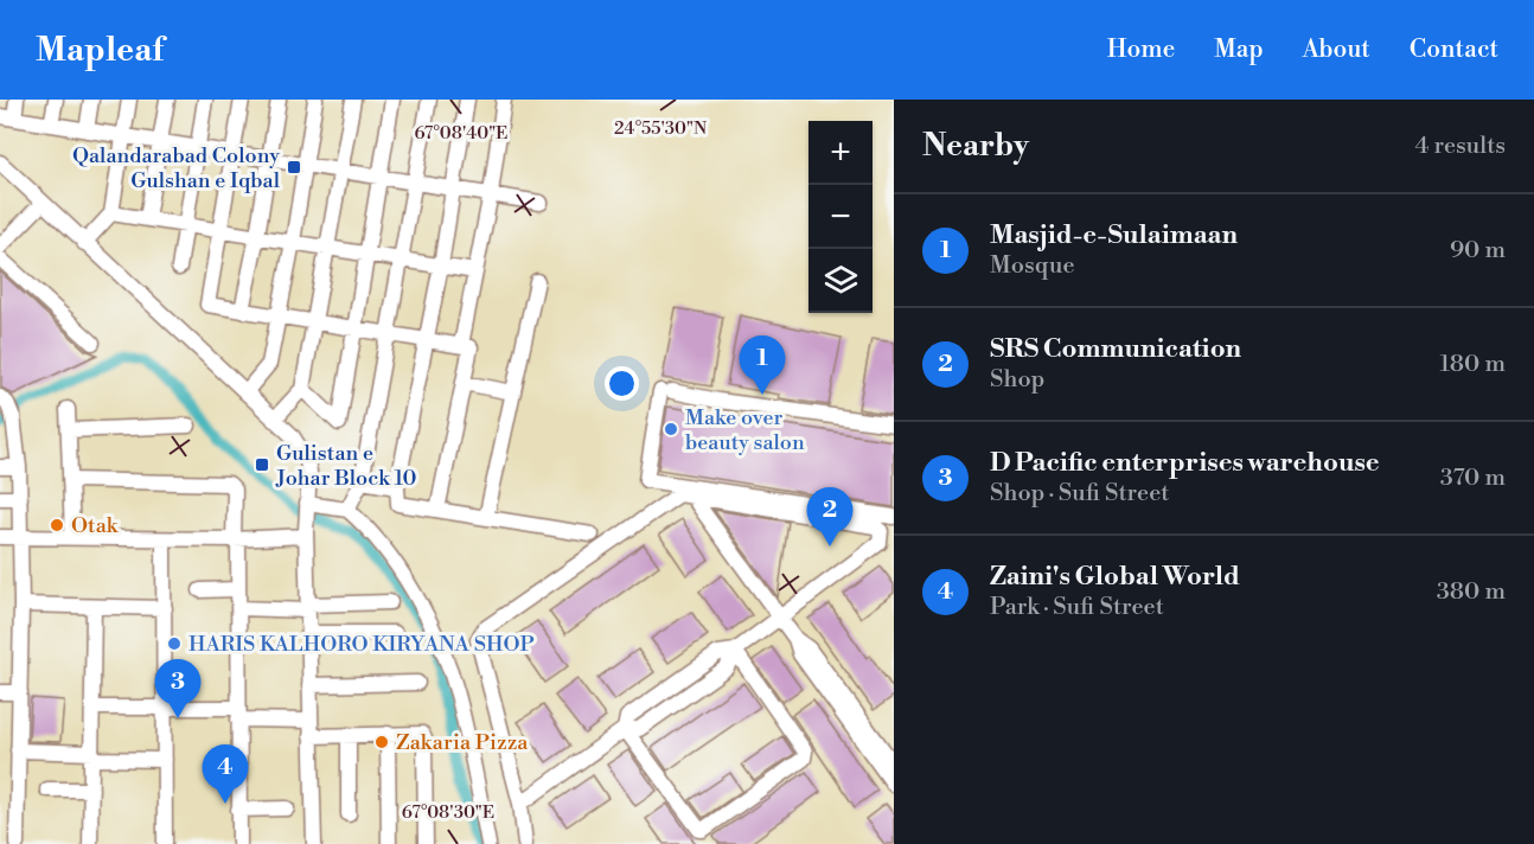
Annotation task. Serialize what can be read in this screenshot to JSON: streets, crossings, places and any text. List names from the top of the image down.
{
  "places": {
    "transit": ["Qalandarabad Colony Gulshan e Iqbal", "Gulistan e Johar Block 10"],
    "other": [
      "Make over beauty salon",
      "Otak",
      "HARIS KALHORO KIRYANA SHOP",
      "Zakaria Pizza"
    ]
  },
  "page": {
    "header": "Mapleaf",
    "nav": [
      "Home",
      "Map",
      "About",
      "Contact"
    ],
    "heading": ["Nearby", "4 results"],
    "map_buttons": ["+", "−"],
    "list": [
      {
        "mark": "1",
        "name": "Masjid-e-Sulaimaan",
        "note": "Mosque",
        "value": "90 m"
      },
      {
        "mark": "2",
        "name": "SRS Communication",
        "note": "Shop",
        "value": "180 m"
      },
      {
        "mark": "3",
        "name": "D Pacific enterprises warehouse",
        "note": "Shop · Sufi Street",
        "value": "370 m"
      },
      {
        "mark": "4",
        "name": "Zaini's Global World",
        "note": "Park · Sufi Street",
        "value": "380 m"
      }
    ],
    "pins": [
      "1",
      "2",
      "3",
      "4"
    ]
  },
  "coordinates": ["24°55'30\"N", "67°08'40\"E", "67°08'30\"E"]
}
